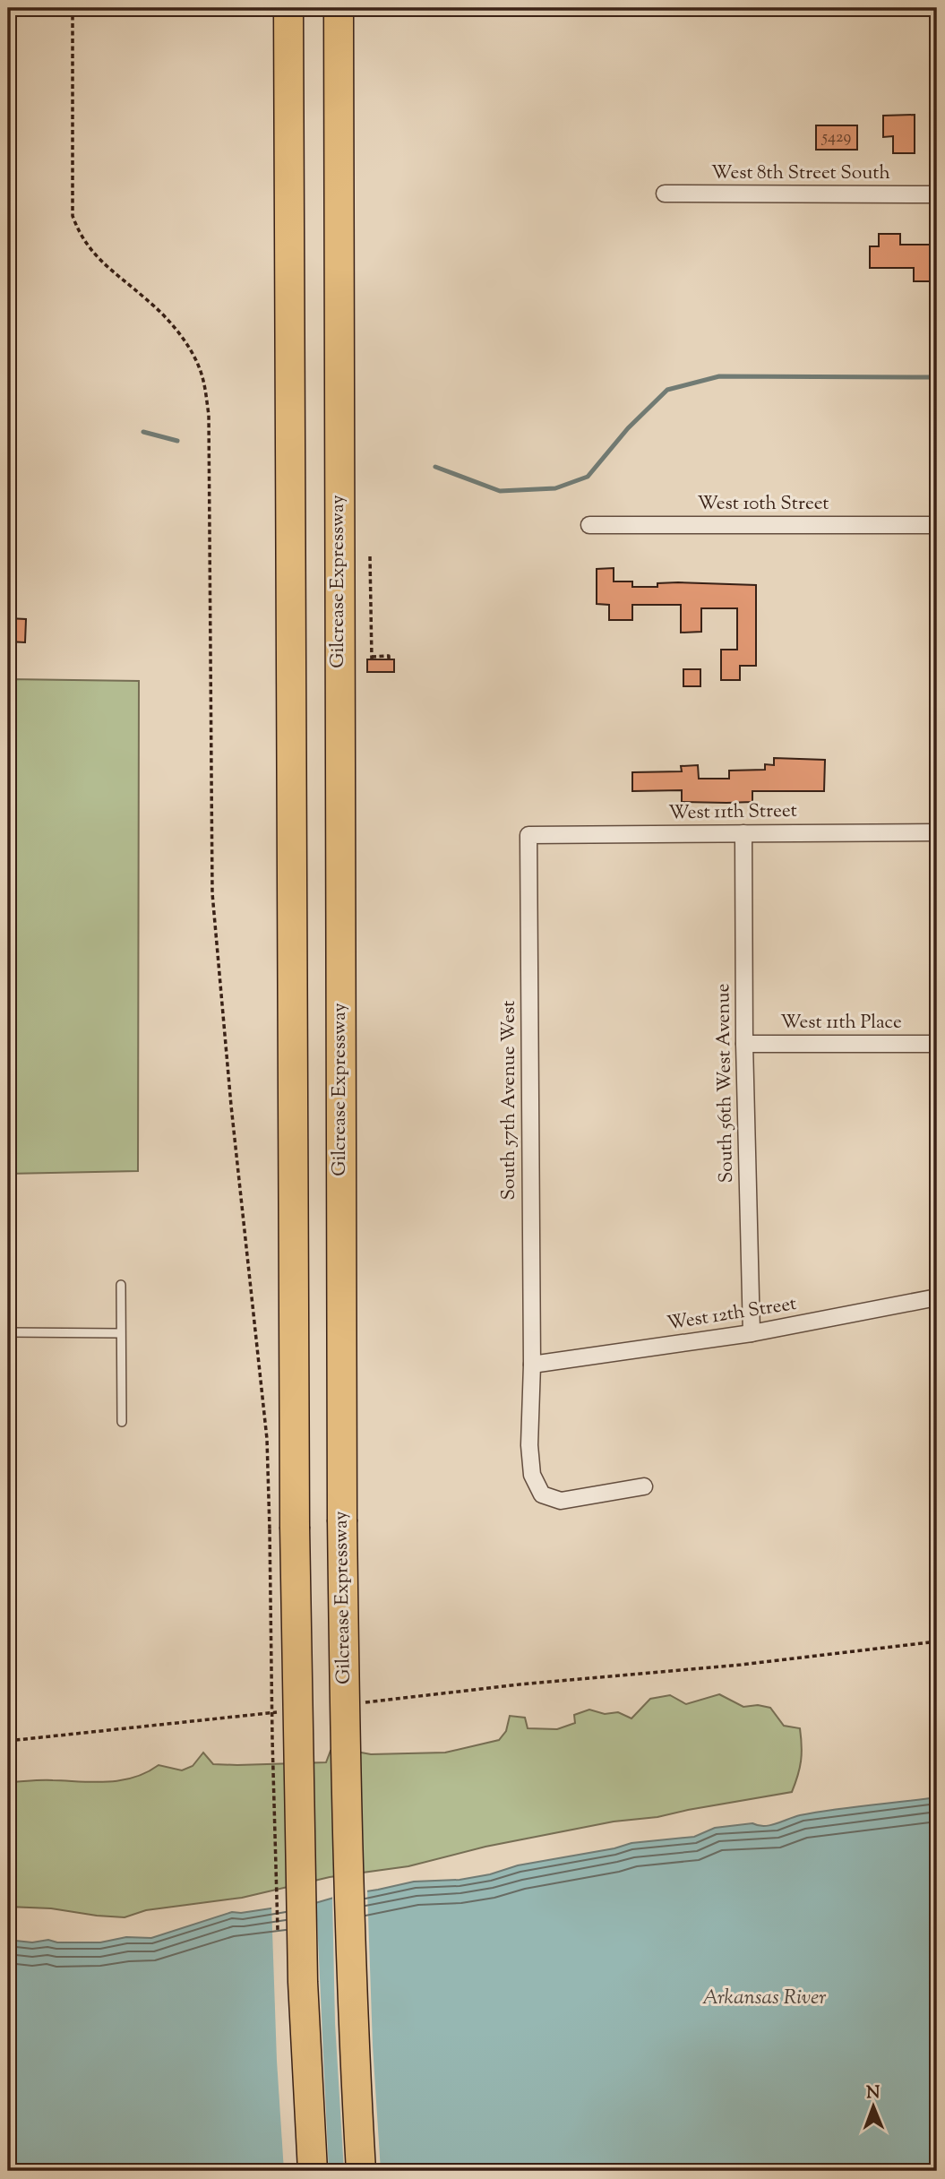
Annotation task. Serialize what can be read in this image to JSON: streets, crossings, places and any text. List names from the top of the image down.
{
  "streets": {
    "highway": ["Gilcrease Expressway"],
    "street": [
      "West 8th Street South",
      "West 10th Street",
      "West 11th Street",
      "West 11th Place",
      "South 56th West Avenue",
      "South 57th Avenue West",
      "West 12th Street"
    ]
  },
  "crossings": [
    ["West 11th Street", "South 56th West Avenue"],
    ["West 11th Street", "South 57th Avenue West"],
    ["West 11th Place", "South 56th West Avenue"],
    ["South 56th West Avenue", "West 12th Street"],
    ["South 57th Avenue West", "West 12th Street"]
  ],
  "water": ["Arkansas River"],
  "house_numbers": ["5429"],
  "north": "top"
}
